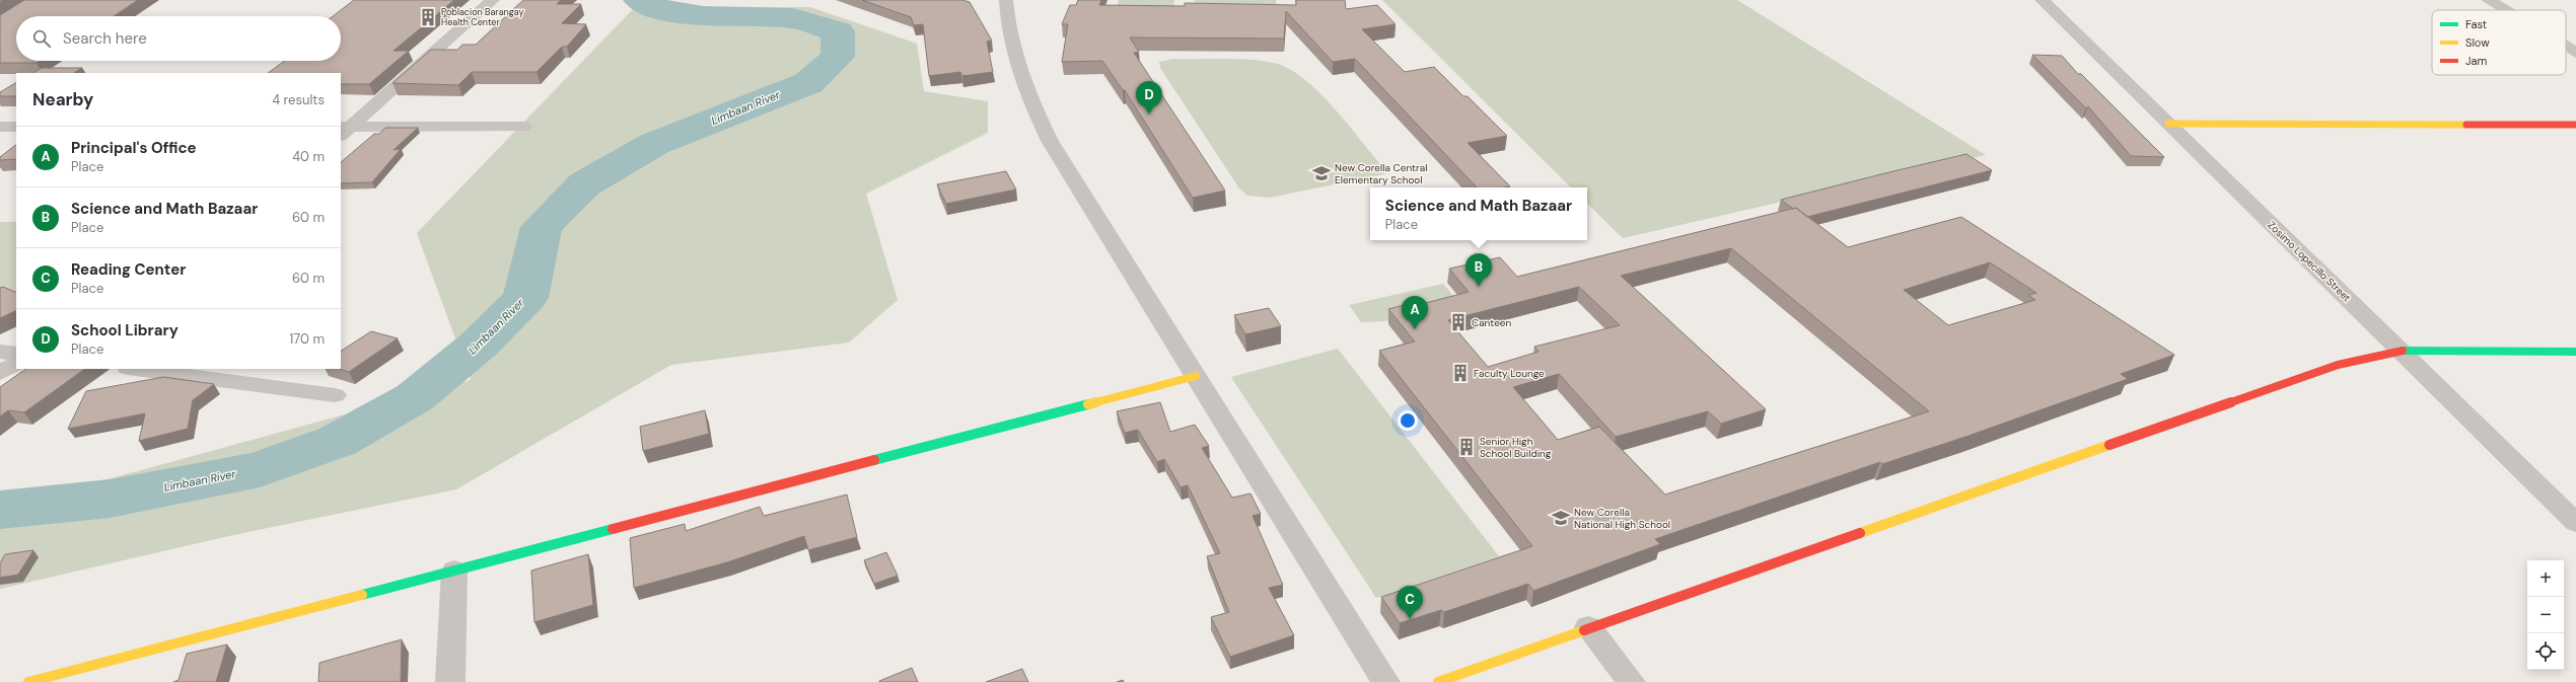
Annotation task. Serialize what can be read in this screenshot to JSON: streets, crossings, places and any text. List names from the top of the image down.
{
  "streets": {
    "street": ["Zosimo Lopecillo Street"]
  },
  "water": ["Limbaan River"],
  "places": {
    "building": [
      "Poblacion Barangay Health Center",
      "Canteen",
      "Faculty Lounge",
      "Senior High School Building"
    ],
    "school or university": ["New Corella Central Elementary School", "New Corella National High School"]
  },
  "legend": ["Fast", "Slow", "Jam"],
  "page": {
    "search": "Search here",
    "heading": ["Nearby", "4 results"],
    "pins": [
      "D",
      "B",
      "A",
      "C"
    ],
    "list": [
      {
        "mark": "A",
        "name": "Principal's Office",
        "note": "Place",
        "value": "40 m"
      },
      {
        "mark": "B",
        "name": "Science and Math Bazaar",
        "note": "Place",
        "value": "60 m"
      },
      {
        "mark": "C",
        "name": "Reading Center",
        "note": "Place",
        "value": "60 m"
      },
      {
        "mark": "D",
        "name": "School Library",
        "note": "Place",
        "value": "170 m"
      }
    ],
    "popup": ["Science and Math Bazaar", "Place"],
    "map_buttons": ["+", "−"]
  }
}
